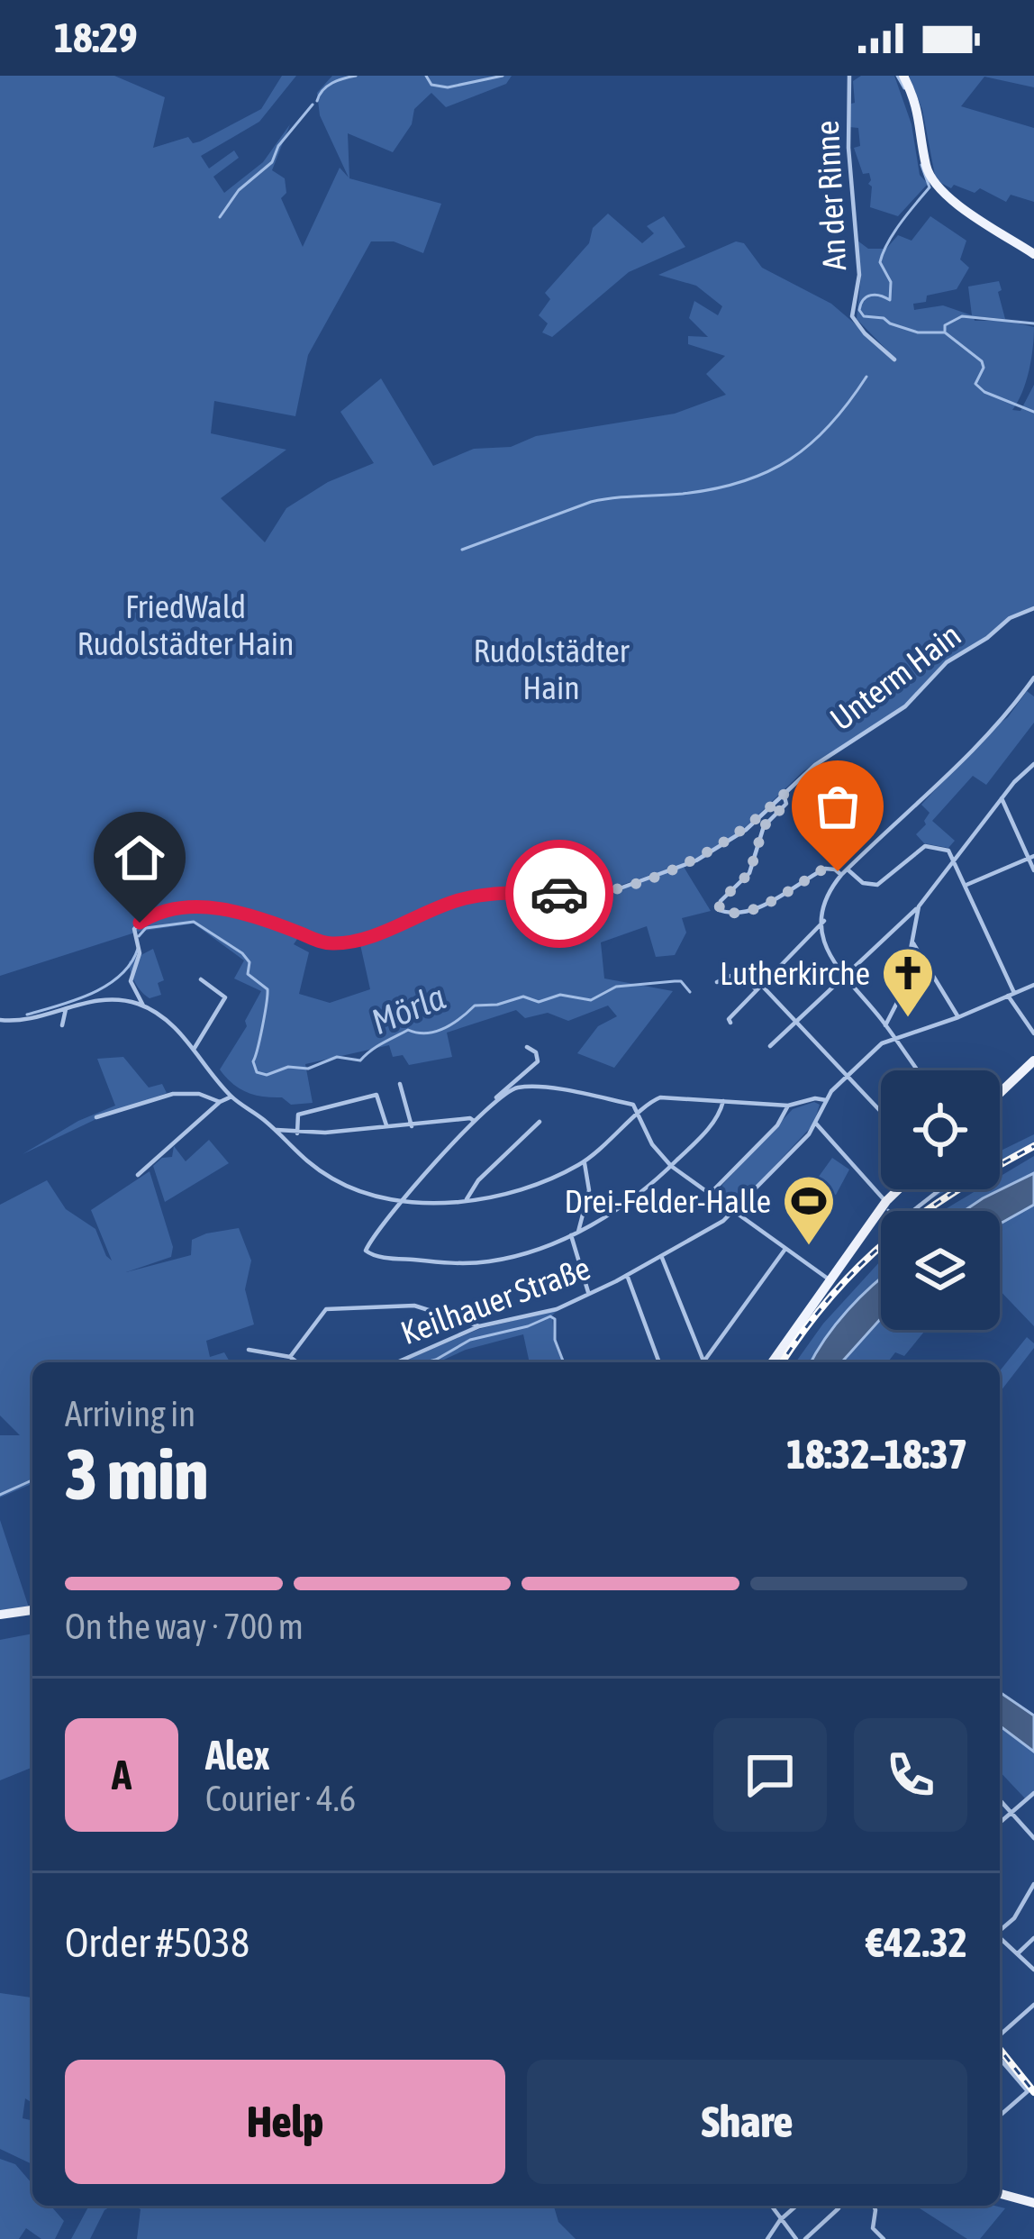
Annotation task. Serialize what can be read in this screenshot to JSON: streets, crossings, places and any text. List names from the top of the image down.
{
  "streets": {
    "street": ["An der Rinne", "Unterm Hain", "Keilhauer Straße"]
  },
  "water": ["Mörla"],
  "parks": ["FriedWald Rudolstädter Hain", "Rudolstädter Hain"],
  "places": {
    "church": ["Lutherkirche"],
    "sports": ["Drei-Felder-Halle"]
  },
  "page": {
    "status": "18:29",
    "heading": ["3 min", "Arriving in", "18:32–18:37"],
    "panel": [
      "Alex",
      "Courier · 4.6",
      "Order #5038",
      "€42.32"
    ],
    "bar": "On the way · 700 m",
    "round": "A",
    "buttons": ["Help", "Share"]
  }
}
